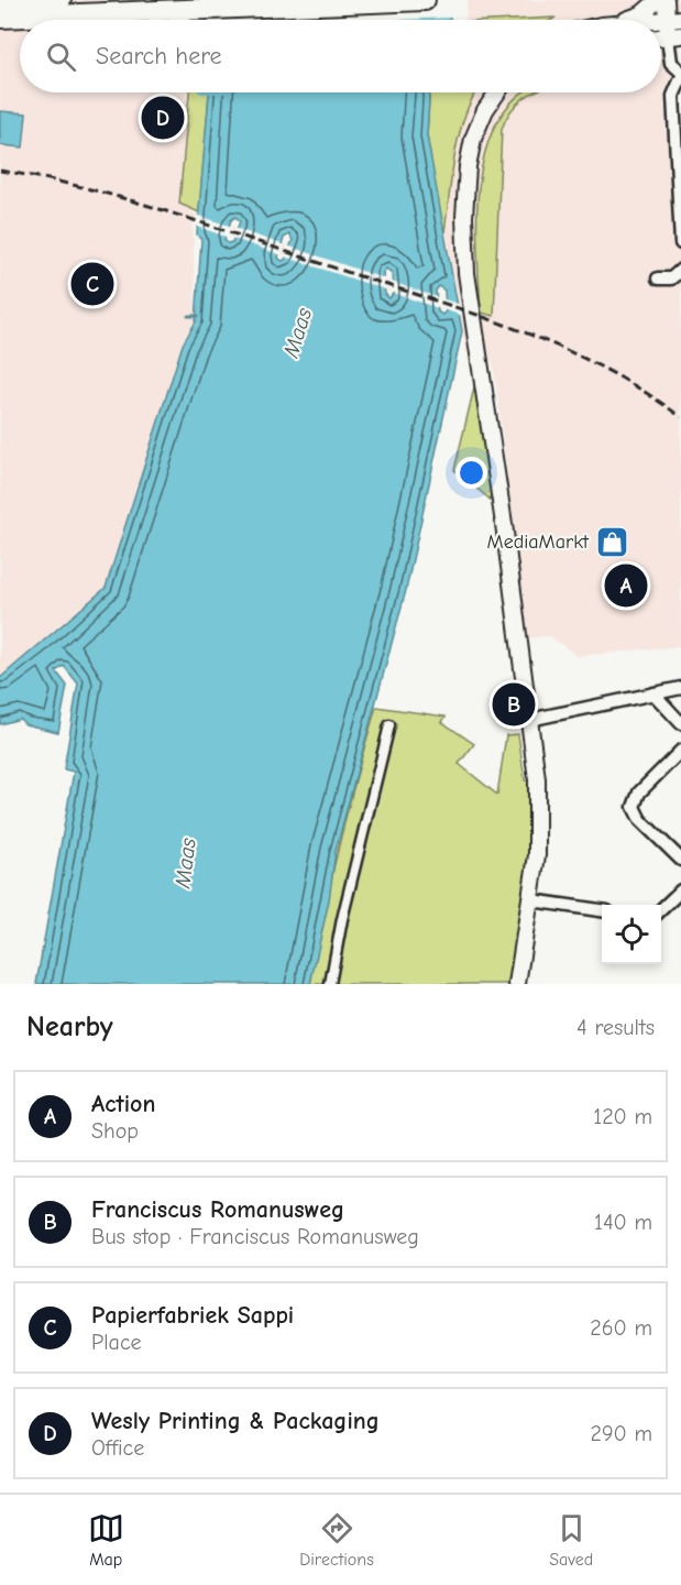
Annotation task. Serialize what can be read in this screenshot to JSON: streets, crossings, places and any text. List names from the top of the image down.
{
  "water": ["Maas"],
  "places": {
    "shop": ["MediaMarkt"]
  },
  "page": {
    "search": "Search here",
    "pins": [
      "D",
      "C",
      "A",
      "B"
    ],
    "heading": ["Nearby", "4 results"],
    "list": [
      {
        "mark": "A",
        "name": "Action",
        "note": "Shop",
        "value": "120 m"
      },
      {
        "mark": "B",
        "name": "Franciscus Romanusweg",
        "note": "Bus stop · Franciscus Romanusweg",
        "value": "140 m"
      },
      {
        "mark": "C",
        "name": "Papierfabriek Sappi",
        "note": "Place",
        "value": "260 m"
      },
      {
        "mark": "D",
        "name": "Wesly Printing & Packaging",
        "note": "Office",
        "value": "290 m"
      }
    ],
    "nav": ["Map", "Directions", "Saved"]
  }
}
